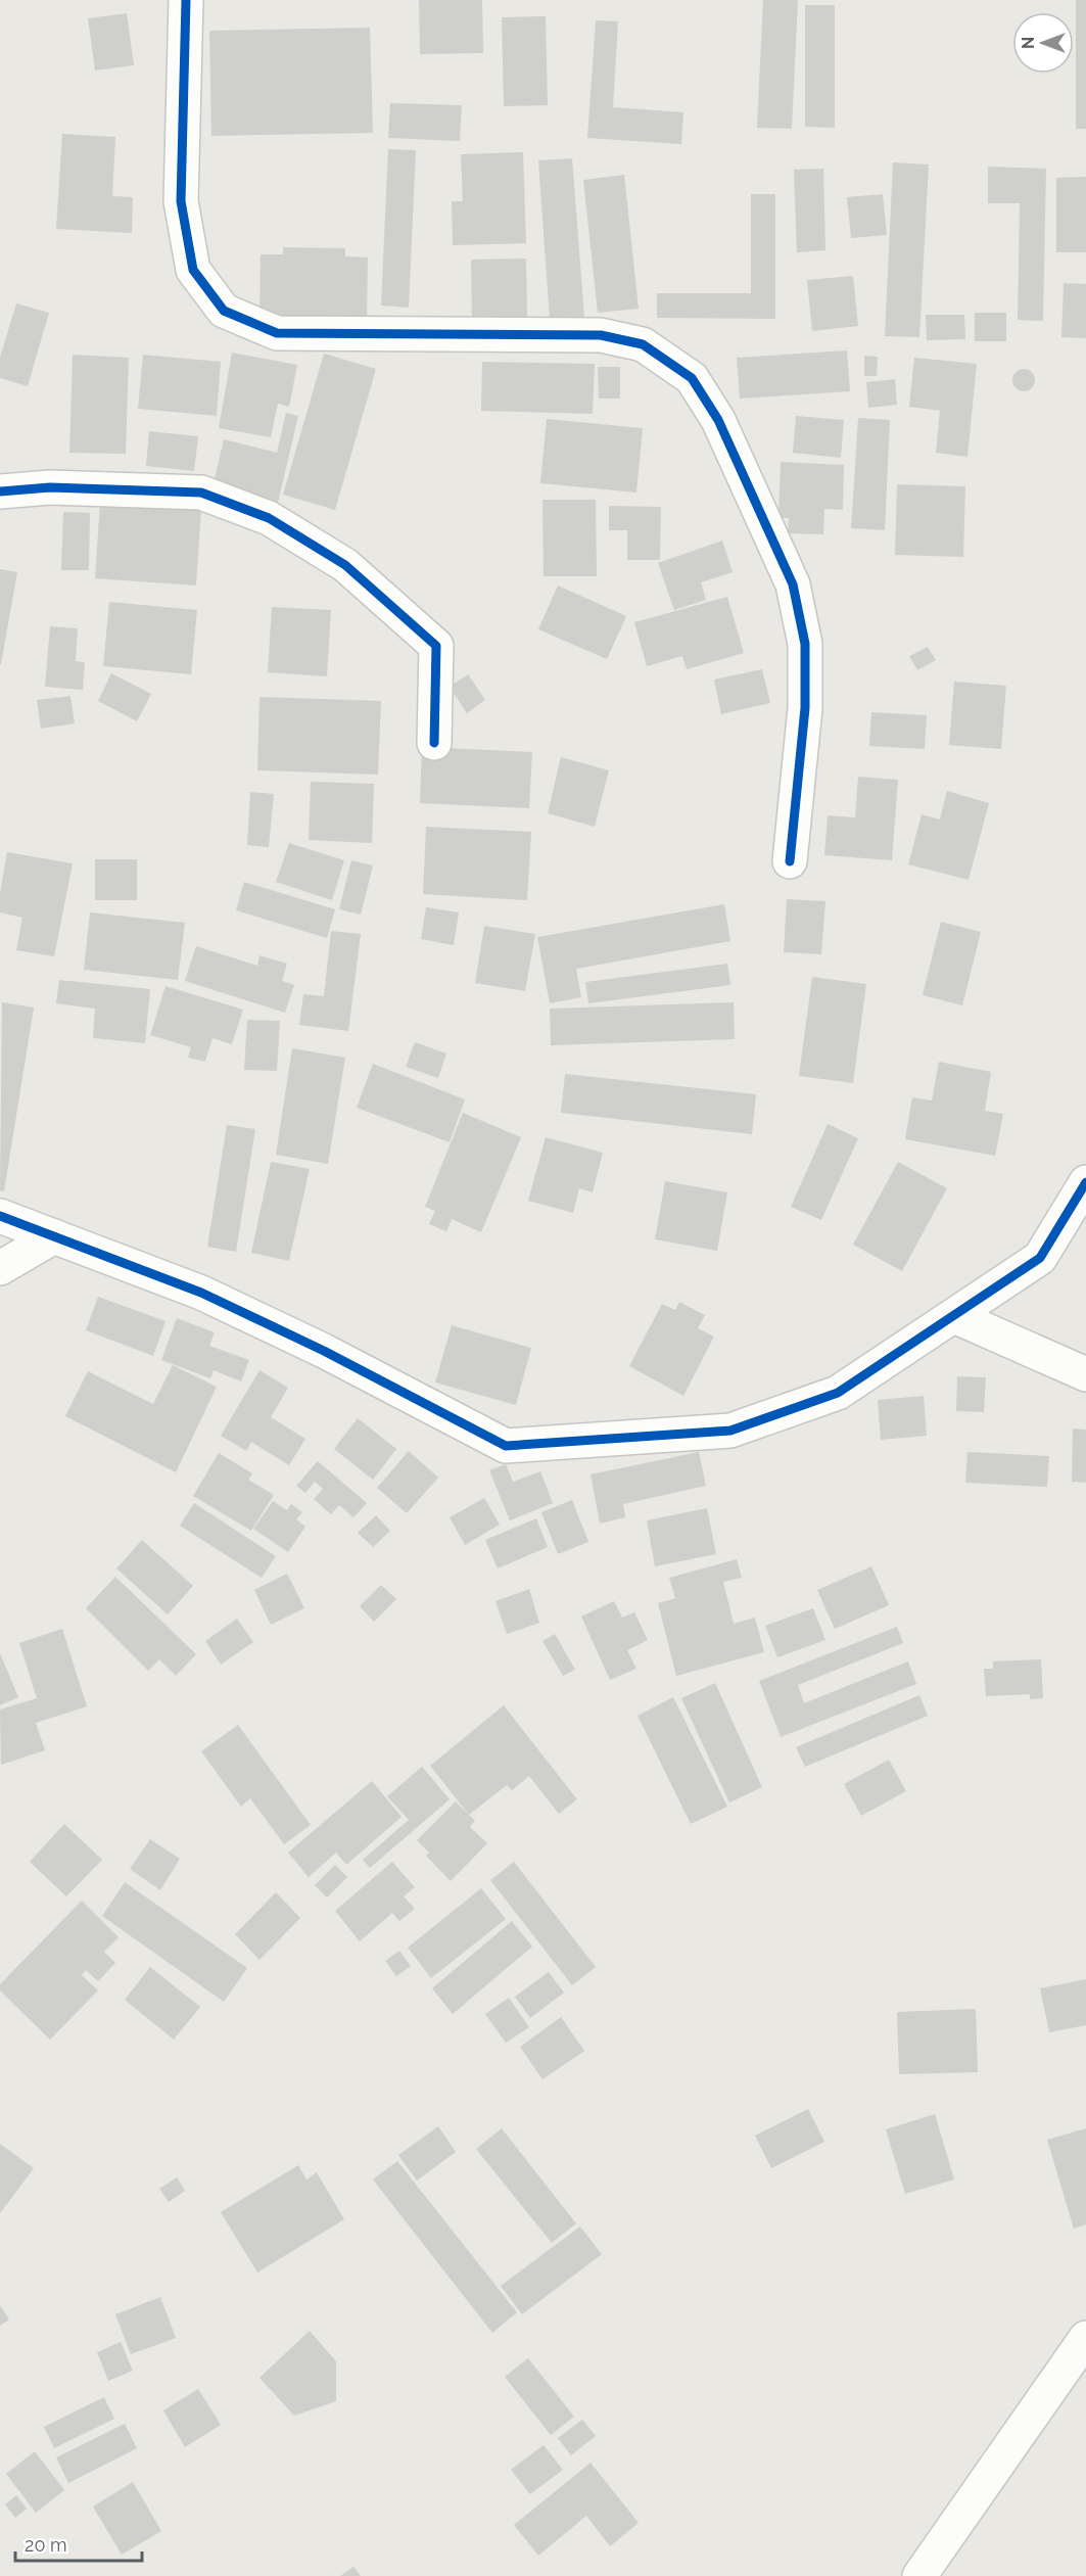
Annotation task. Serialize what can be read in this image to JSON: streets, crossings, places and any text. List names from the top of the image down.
{
  "scale_bar": "20 m",
  "north": "left"
}
